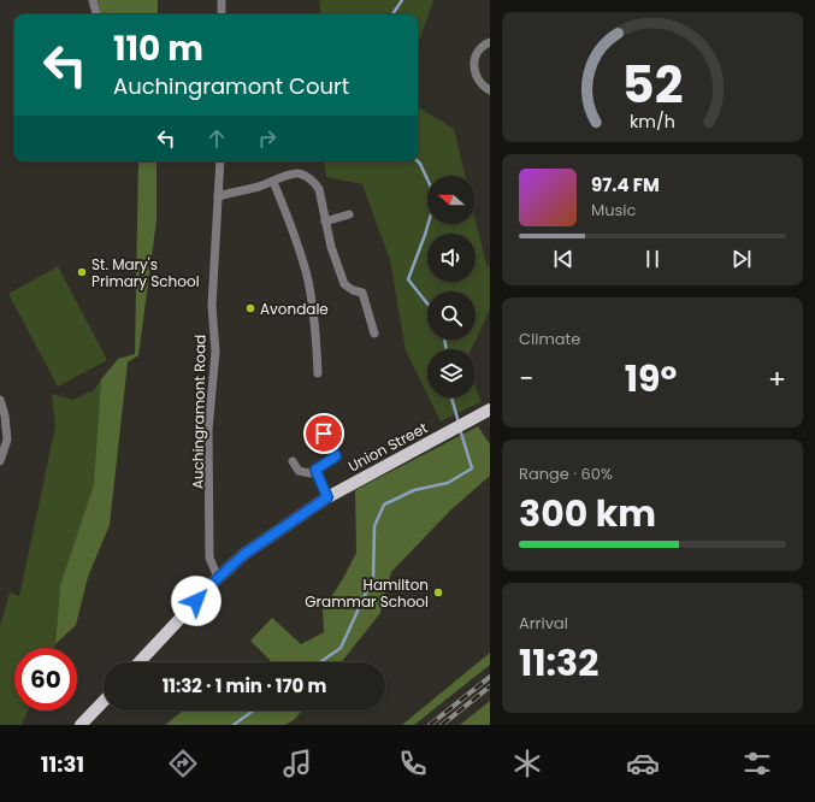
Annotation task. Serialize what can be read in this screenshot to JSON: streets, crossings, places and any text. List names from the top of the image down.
{
  "streets": {
    "main road": ["Union Street"],
    "street": ["Auchingramont Road"]
  },
  "crossings": [
    ["Auchingramont Road", "Union Street"]
  ],
  "places": ["St. Mary's Primary School", "Avondale", "Hamilton Grammar School"],
  "north": "left",
  "page": {
    "turn": ["110 m", "Auchingramont Court"],
    "song": ["97.4 FM", "Music"],
    "tile": [
      "Climate",
      ["Range · 60%", "300 km"],
      ["Arrival", "11:32"]
    ],
    "heat": ["−", "19°", "+"],
    "limit": "60",
    "trip": "11:32 · 1 min · 170 m",
    "tabs": "11:31",
    "gauge": ["52", "km/h"]
  }
}
